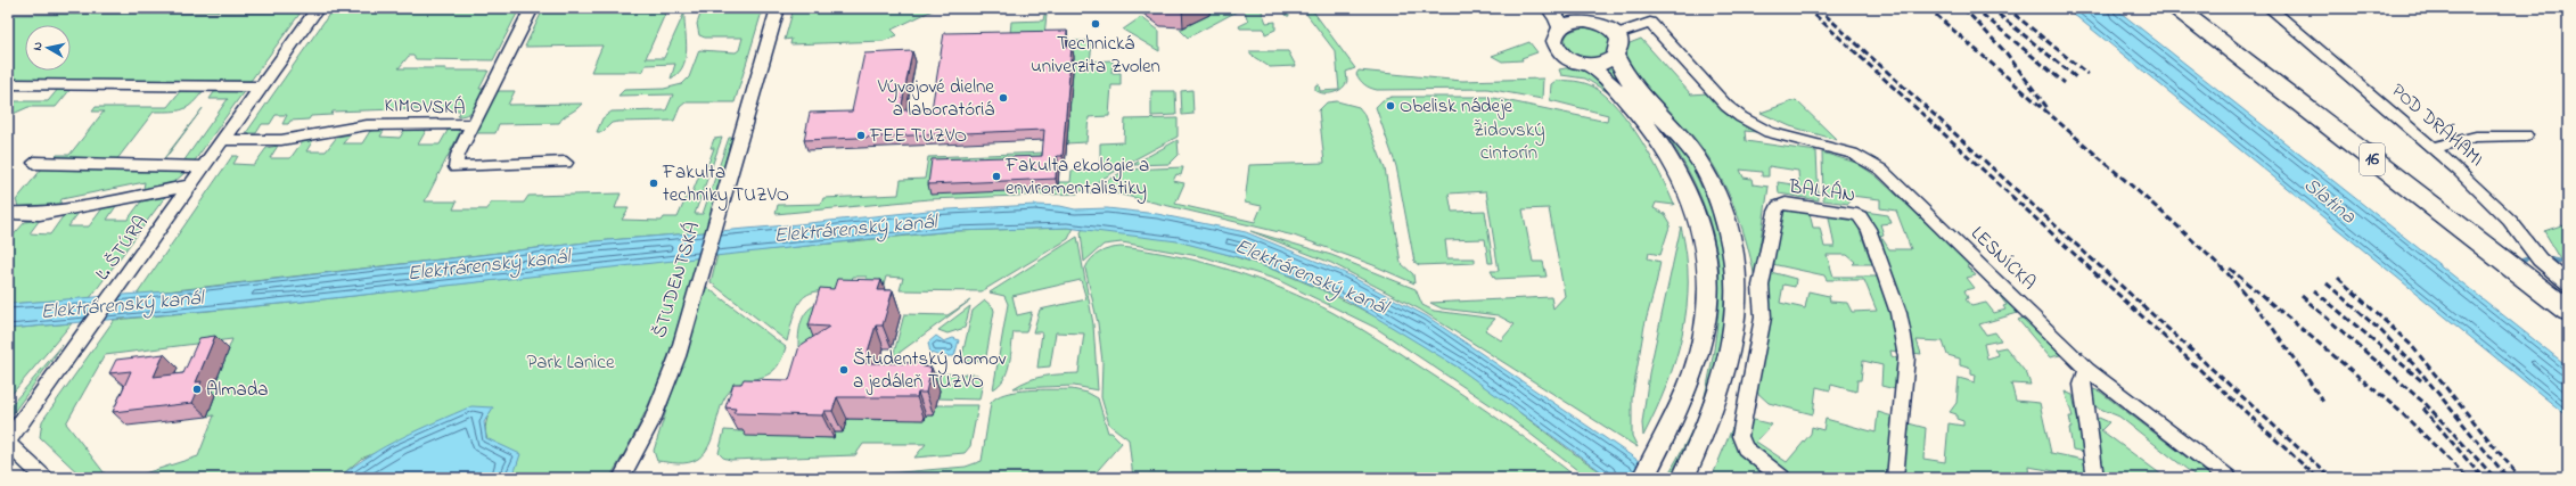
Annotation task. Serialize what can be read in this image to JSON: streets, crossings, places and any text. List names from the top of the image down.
{
  "streets": {
    "main road": ["16"],
    "street": [
      "KIMOVSKÁ",
      "POD DRÁHAMI",
      "BALKÁN",
      "Ľ. ŠTÚRA",
      "LESNÍCKA",
      "ŠTUDENTSKÁ"
    ]
  },
  "crossings": [
    ["KIMOVSKÁ", "Ľ. ŠTÚRA"]
  ],
  "water": ["Slatina", "Elektrárenský kanál"],
  "parks": ["Židovský cintorín", "Park Lanice"],
  "places": [
    "Technická univerzita Zvolen",
    "Vývojové dielne a laboratóriá",
    "Obelisk nádeje",
    "FEE TUZVO",
    "Fakulta ekológie a enviromentalistiky",
    "Fakulta techniky TUZVO",
    "Študentský domov a jedáleň TUZVO",
    "Almada"
  ],
  "north": "left"
}
